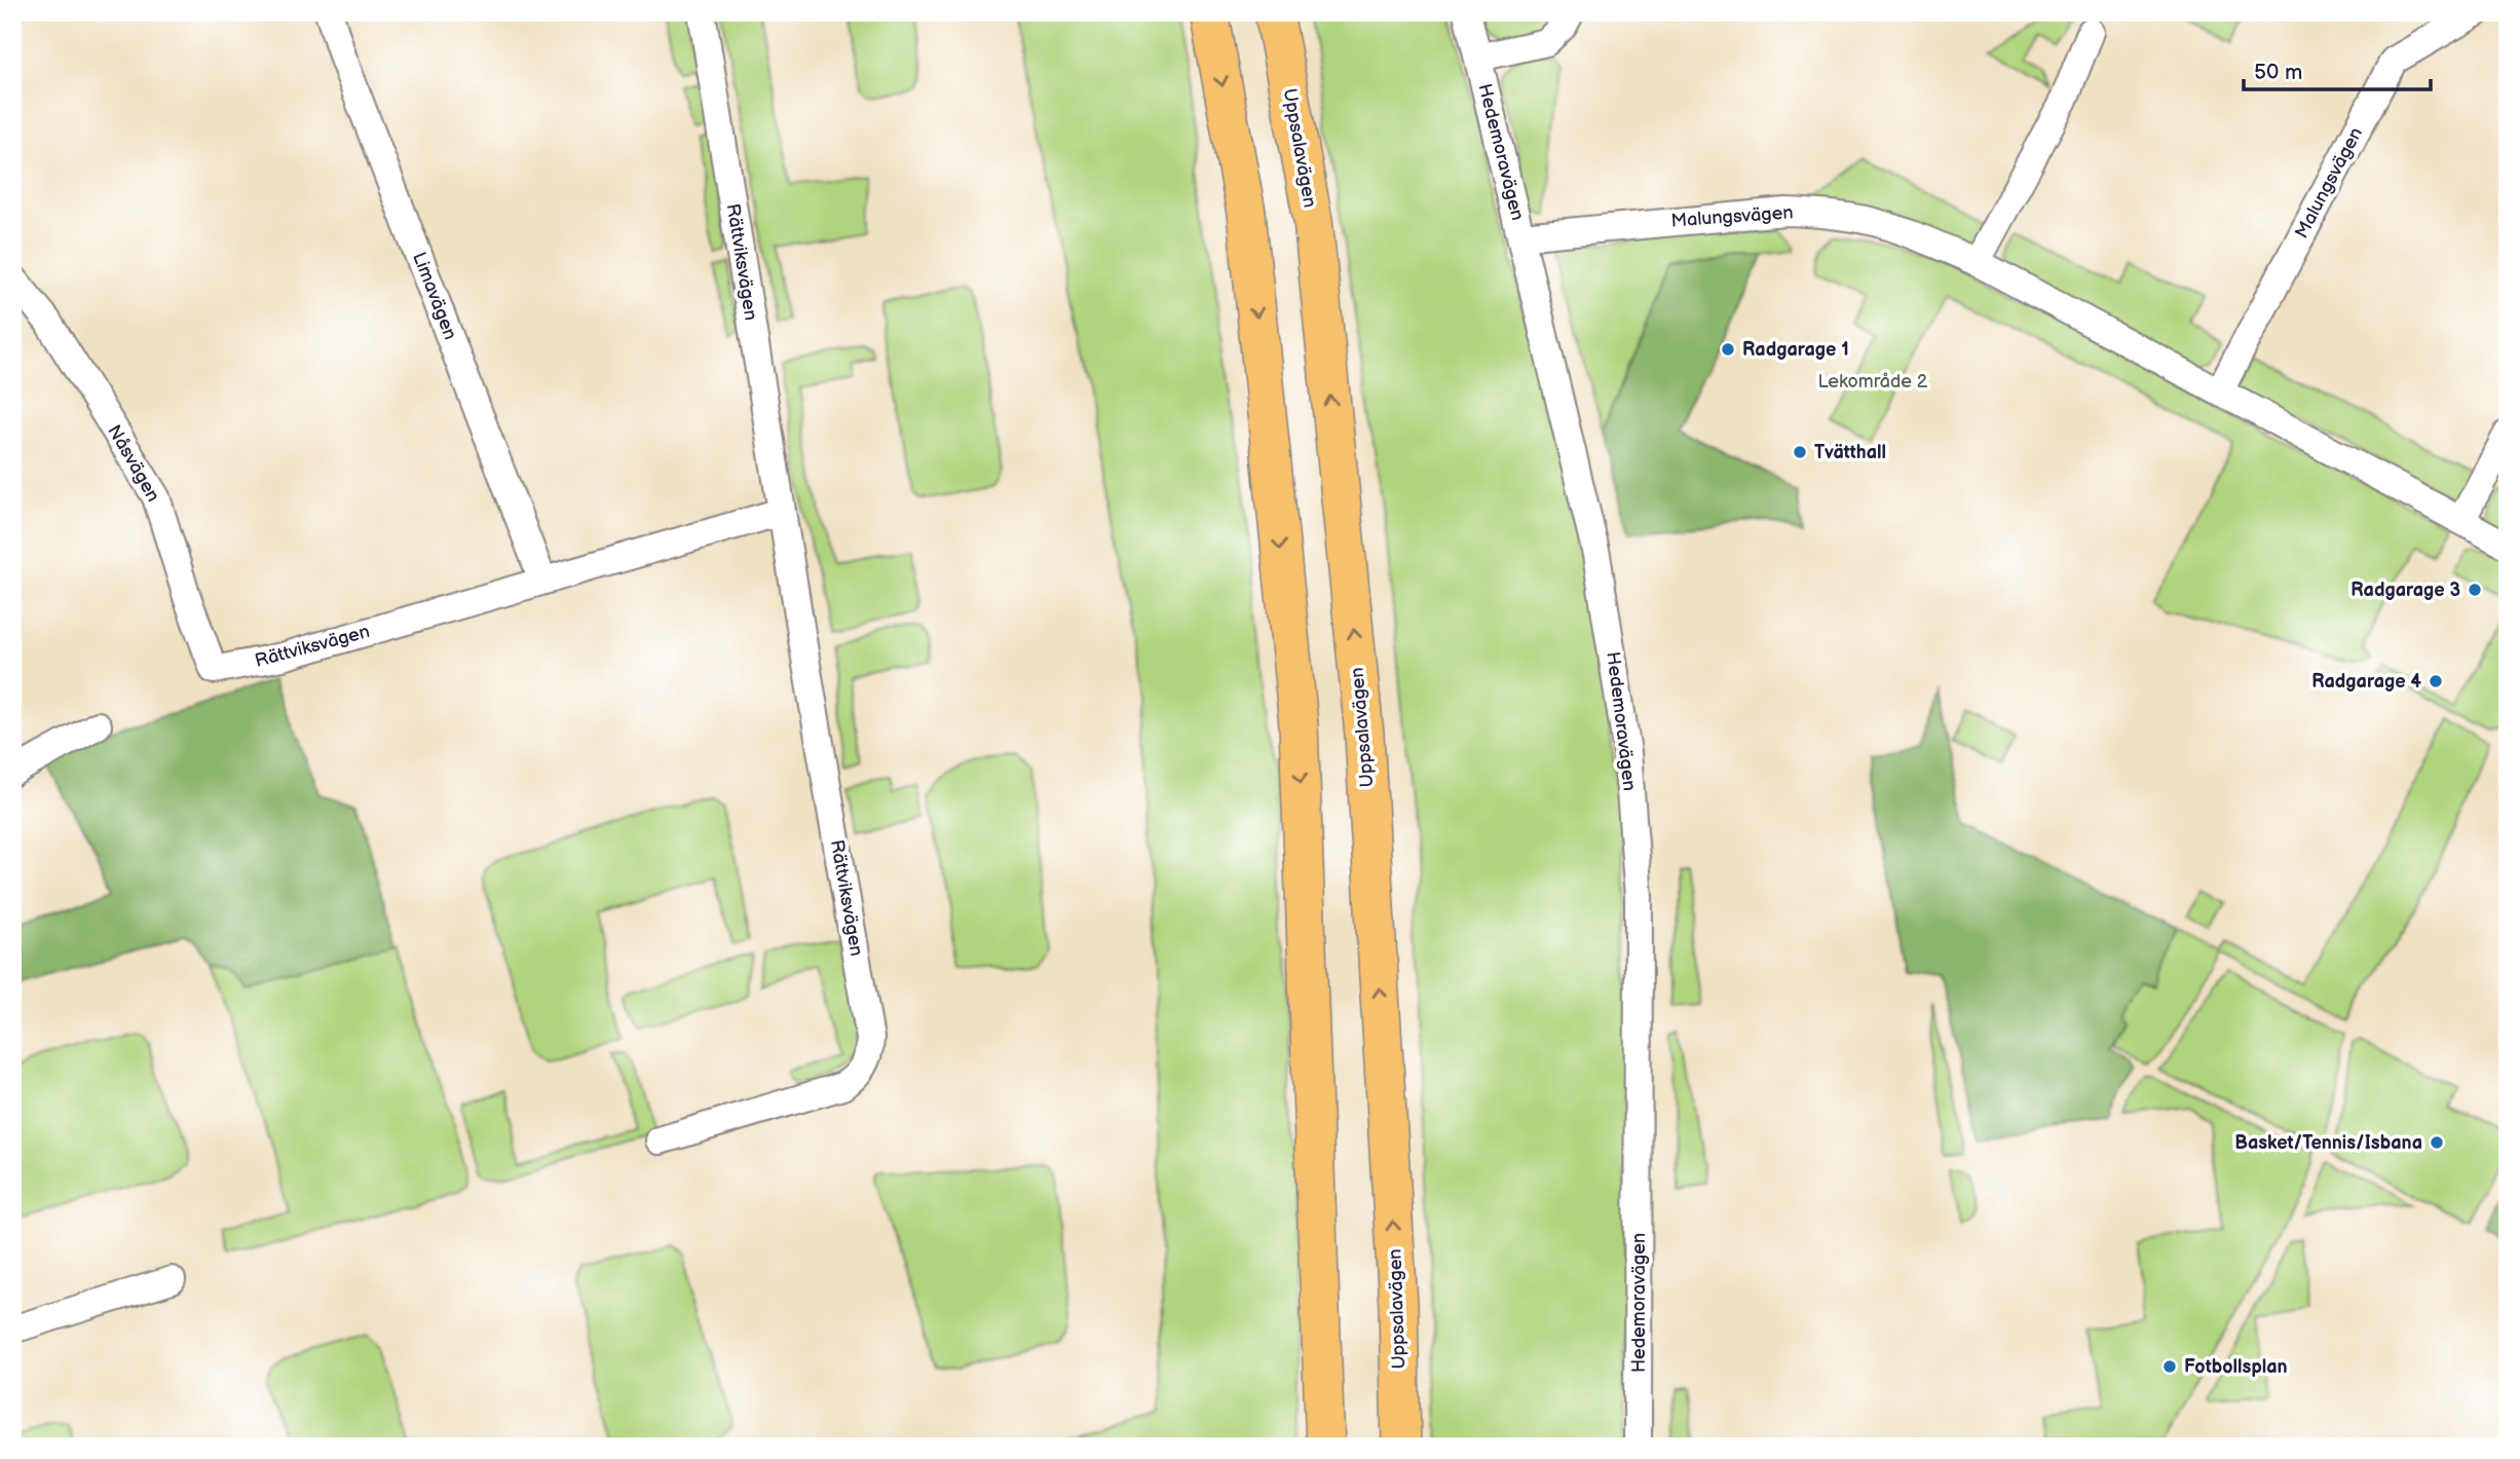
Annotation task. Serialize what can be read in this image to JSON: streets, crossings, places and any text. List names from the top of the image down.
{
  "streets": {
    "highway": ["Uppsalavägen"],
    "street": [
      "Hedemoravägen",
      "Malungsvägen",
      "Rättviksvägen",
      "Limavägen",
      "Nåsvägen"
    ]
  },
  "crossings": [
    ["Hedemoravägen", "Malungsvägen"],
    ["Rättviksvägen", "Limavägen"],
    ["Rättviksvägen", "Nåsvägen"]
  ],
  "parks": ["Lekområde 2"],
  "places": [
    "Radgarage 1",
    "Tvätthall",
    "Radgarage 3",
    "Radgarage 4",
    "Basket/Tennis/Isbana",
    "Fotbollsplan"
  ],
  "scale_bar": "50 m"
}
